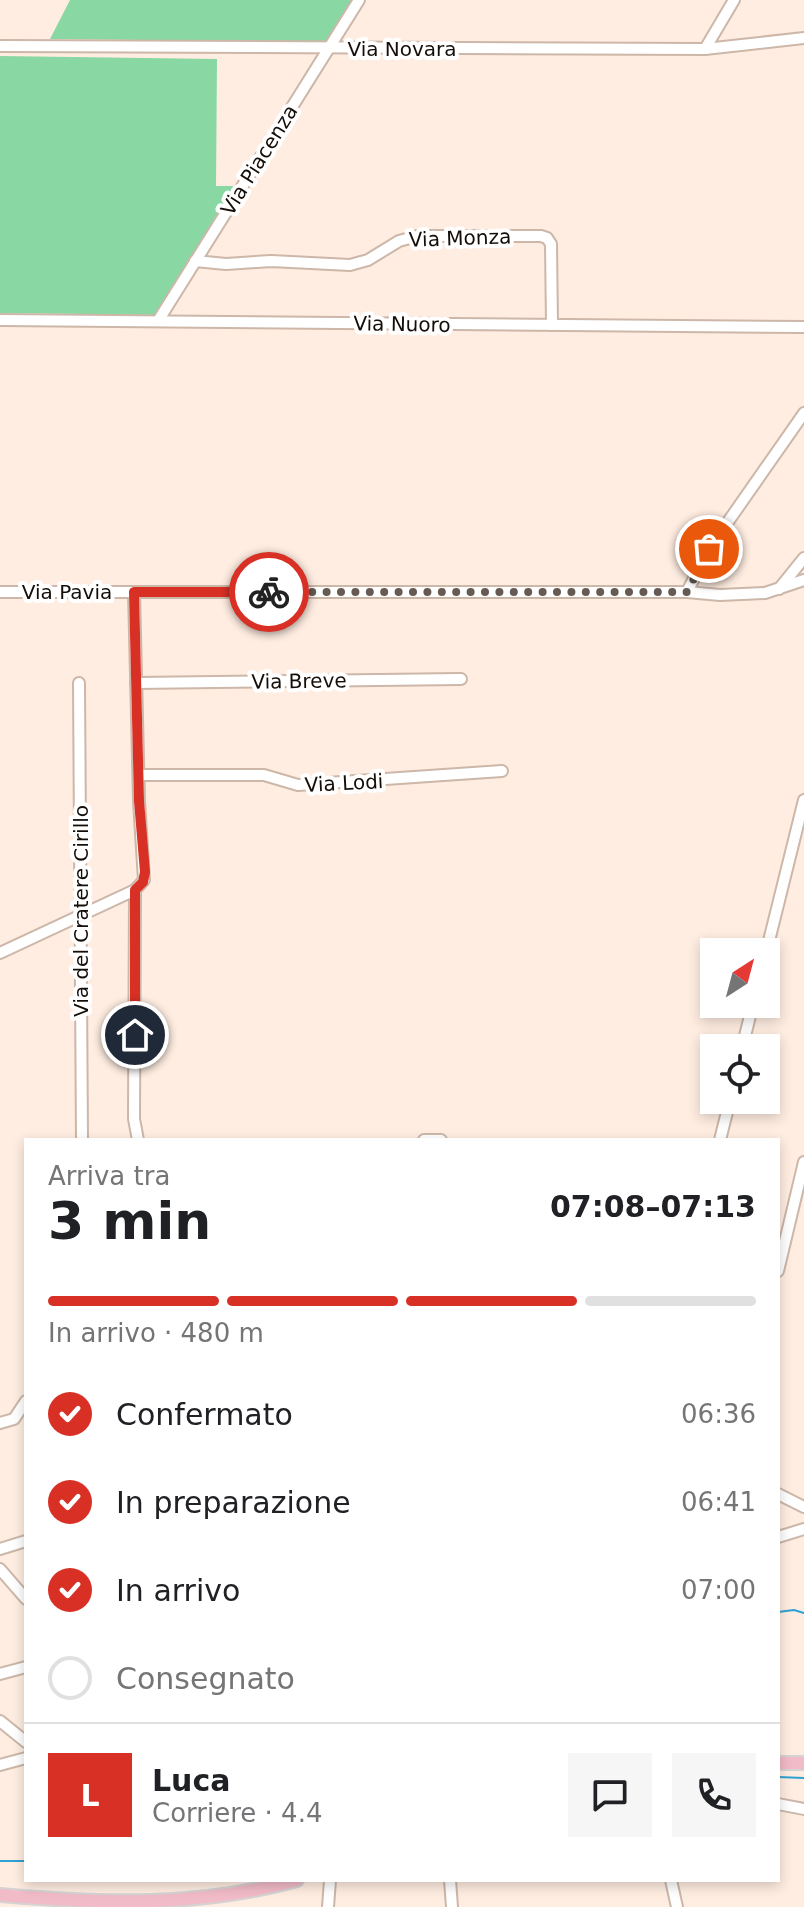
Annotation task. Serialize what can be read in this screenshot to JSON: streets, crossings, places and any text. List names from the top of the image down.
{
  "streets": {
    "street": [
      "Via Novara",
      "Via Piacenza",
      "Via Monza",
      "Via Nuoro",
      "Via Pavia",
      "Via Breve",
      "Via Lodi",
      "Via del Cratere Cirillo"
    ]
  },
  "crossings": [
    ["Via Novara", "Via Piacenza"],
    ["Via Piacenza", "Via Monza"],
    ["Via Piacenza", "Via Nuoro"],
    ["Via Monza", "Via Nuoro"]
  ],
  "north": "top right",
  "page": {
    "heading": ["3 min", "Arriva tra", "07:08–07:13"],
    "panel": ["Luca", "Corriere · 4.4"],
    "bar": "In arrivo · 480 m",
    "list": [
      ["Confermato", "06:36"],
      ["In preparazione", "06:41"],
      ["In arrivo", "07:00"],
      "Consegnato"
    ],
    "round": "L"
  }
}
